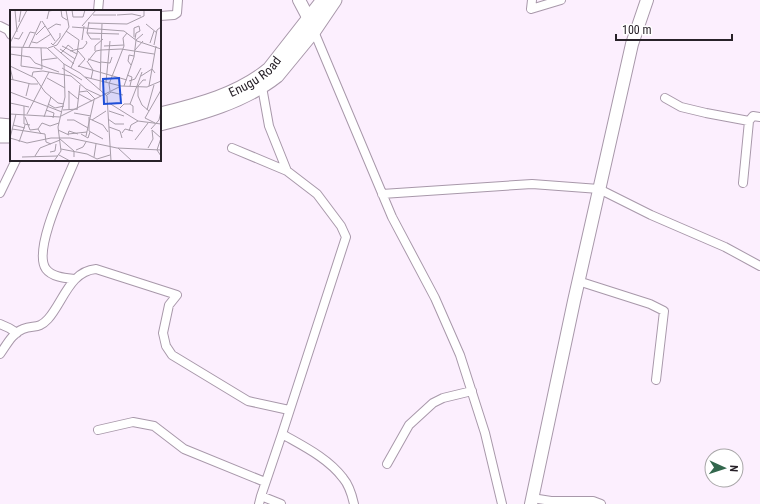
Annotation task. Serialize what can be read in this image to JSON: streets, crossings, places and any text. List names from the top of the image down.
{
  "streets": {
    "main road": ["Enugu Road"]
  },
  "scale_bar": "100 m",
  "north": "right"
}
